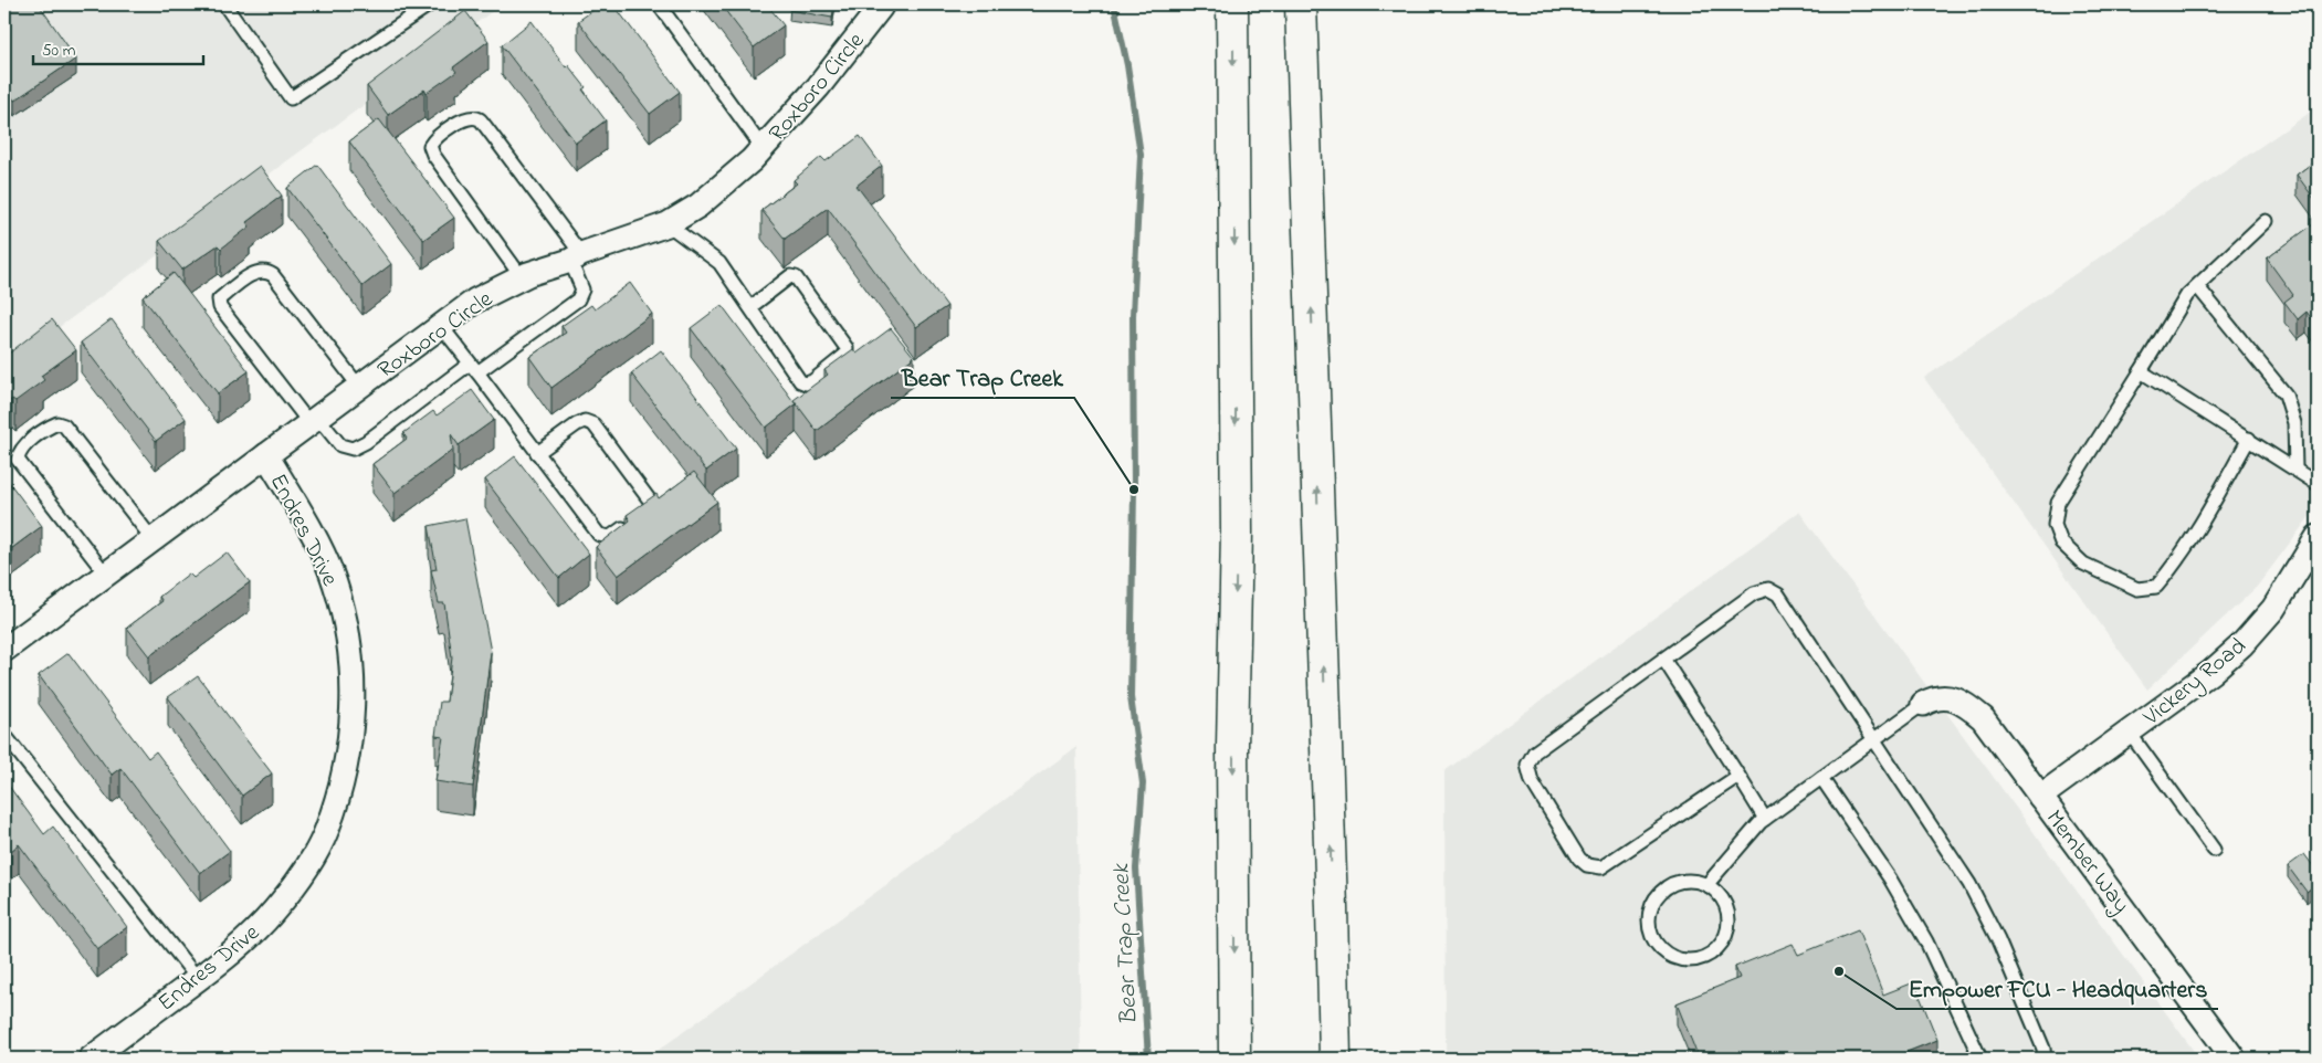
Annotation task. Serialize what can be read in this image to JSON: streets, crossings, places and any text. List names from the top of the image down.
{
  "streets": {
    "street": [
      "Roxboro Circle",
      "Endres Drive",
      "Vickery Road",
      "Member Way"
    ]
  },
  "crossings": [
    ["Roxboro Circle", "Endres Drive"],
    ["Vickery Road", "Member Way"]
  ],
  "water": ["Bear Trap Creek"],
  "places": ["Bear Trap Creek", "Empower FCU - Headquarters"],
  "scale_bar": "50 m"
}
